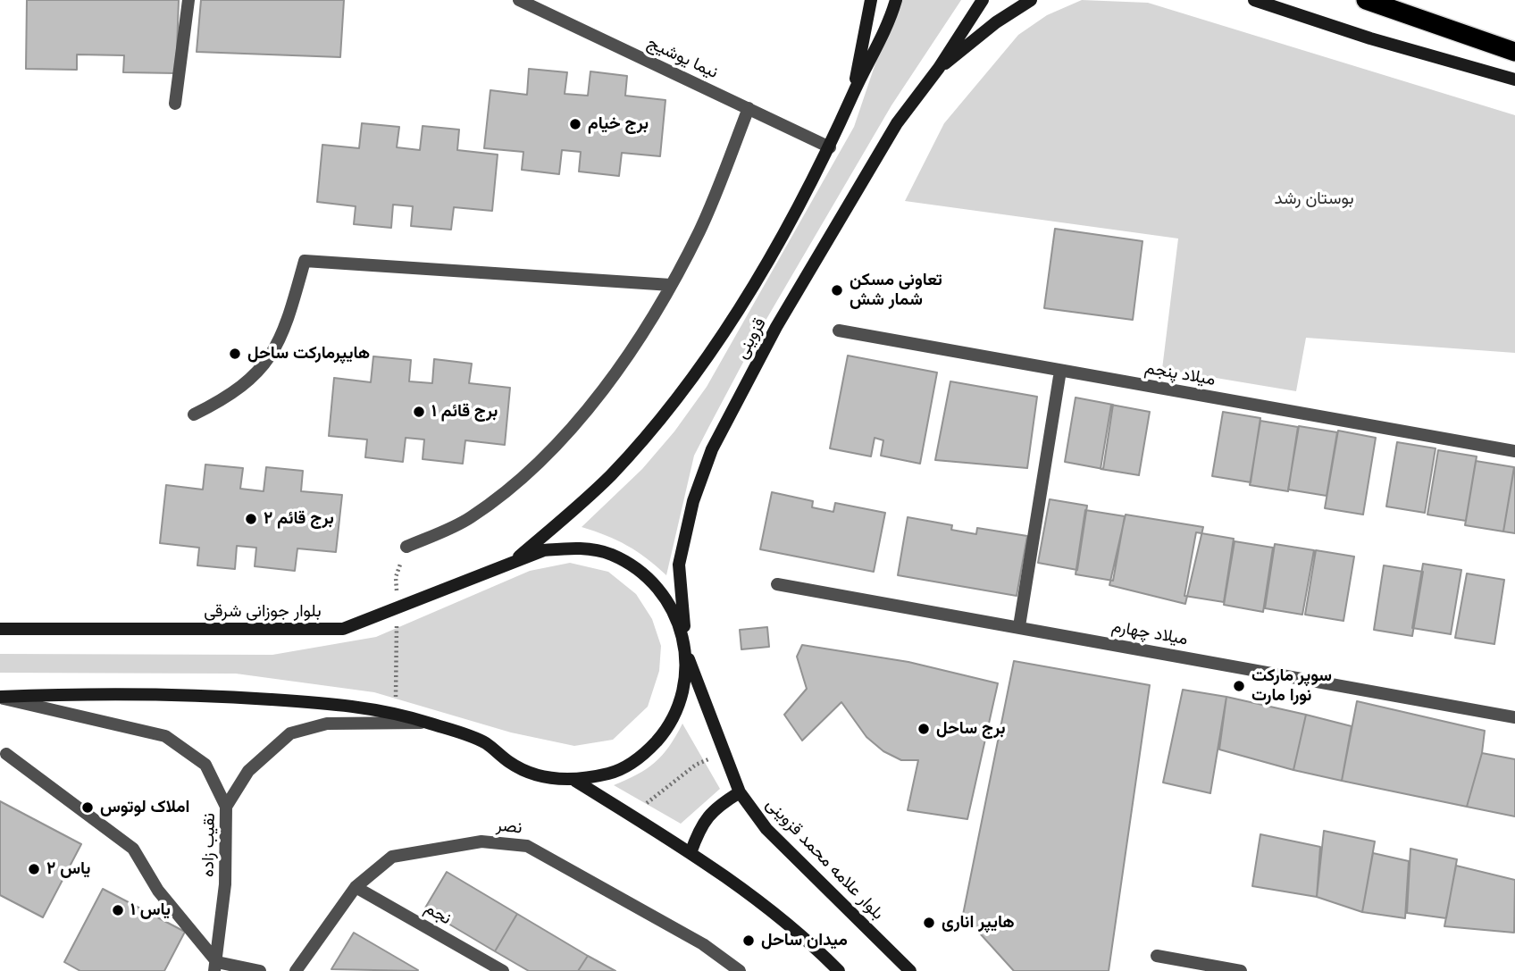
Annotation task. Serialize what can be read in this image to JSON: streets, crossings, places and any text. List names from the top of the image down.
{
  "streets": {
    "street": [
      "نیما یوشیج",
      "قزوینی",
      "میلاد پنجم",
      "بلوار جوزانی شرقی",
      "میلاد چهارم",
      "نصر",
      "نقیب زاده",
      "بلوار علامه محمد قزوینی",
      "نجم"
    ]
  },
  "crossings": [
    ["نیما یوشیج", "قزوینی"],
    ["قزوینی", "بلوار جوزانی شرقی"],
    ["قزوینی", "بلوار علامه محمد قزوینی"],
    ["نصر", "نجم"]
  ],
  "parks": ["بوستان رشد"],
  "places": [
    "برج خیام",
    "تعاونی مسکن شمار شش",
    "هایپرمارکت ساحل",
    "برج قائم ۱",
    "برج قائم ۲",
    "سوپر مارکت نورا مارت",
    "برج ساحل",
    "املاک لوتوس",
    "یاس ۲",
    "یاس ۱",
    "هايپر اناری",
    "میدان ساحل"
  ]
}
